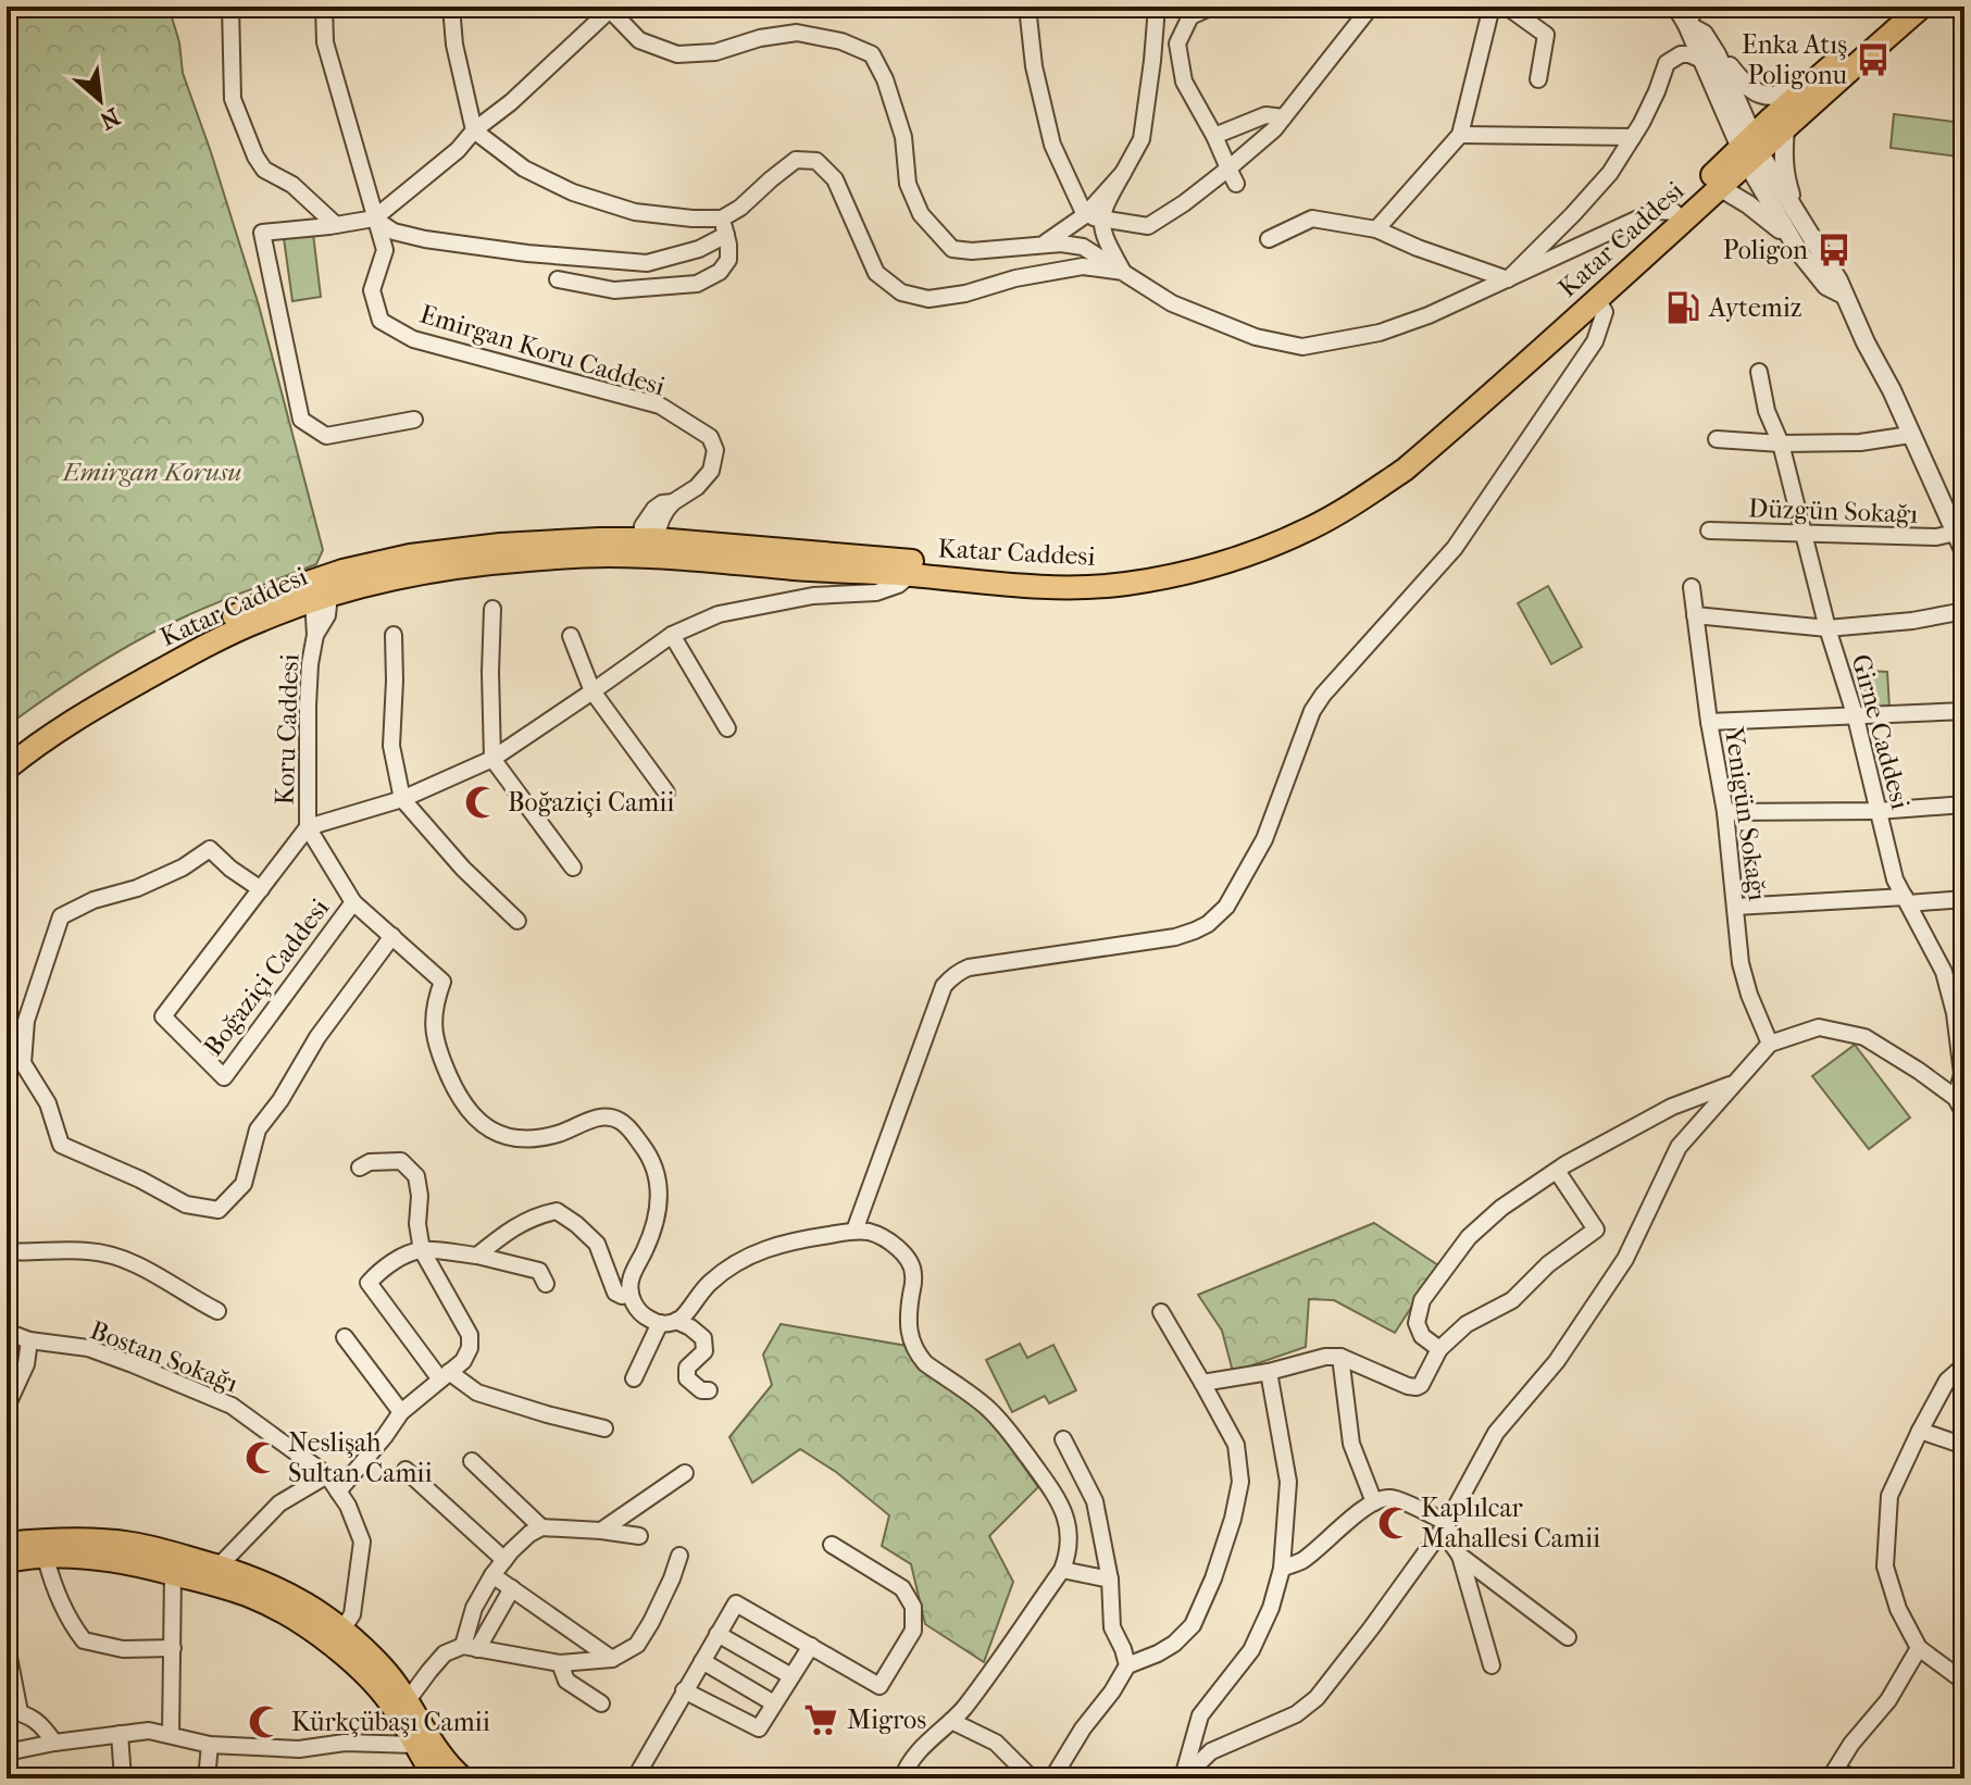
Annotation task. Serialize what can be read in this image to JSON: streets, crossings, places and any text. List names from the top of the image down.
{
  "streets": {
    "main road": ["Katar Caddesi"],
    "street": [
      "Emirgan Koru Caddesi",
      "Düzgün Sokağı",
      "Koru Caddesi",
      "Girne Caddesi",
      "Yenigün Sokağı",
      "Boğaziçi Caddesi",
      "Bostan Sokağı"
    ]
  },
  "crossings": [
    ["Katar Caddesi", "Emirgan Koru Caddesi"],
    ["Katar Caddesi", "Koru Caddesi"],
    ["Düzgün Sokağı", "Girne Caddesi"],
    ["Koru Caddesi", "Boğaziçi Caddesi"]
  ],
  "parks": ["Emirgan Korusu"],
  "places": {
    "bus stop": ["Enka Atış Poligonu", "Poligon"],
    "fuel station": ["Aytemiz"],
    "mosque": [
      "Boğaziçi Camii",
      "Neslişah Sultan Camii",
      "Kaplılcar Mahallesi Camii",
      "Kürkçübaşı Camii"
    ],
    "supermarket": ["Migros"]
  },
  "north": "bottom right"
}
